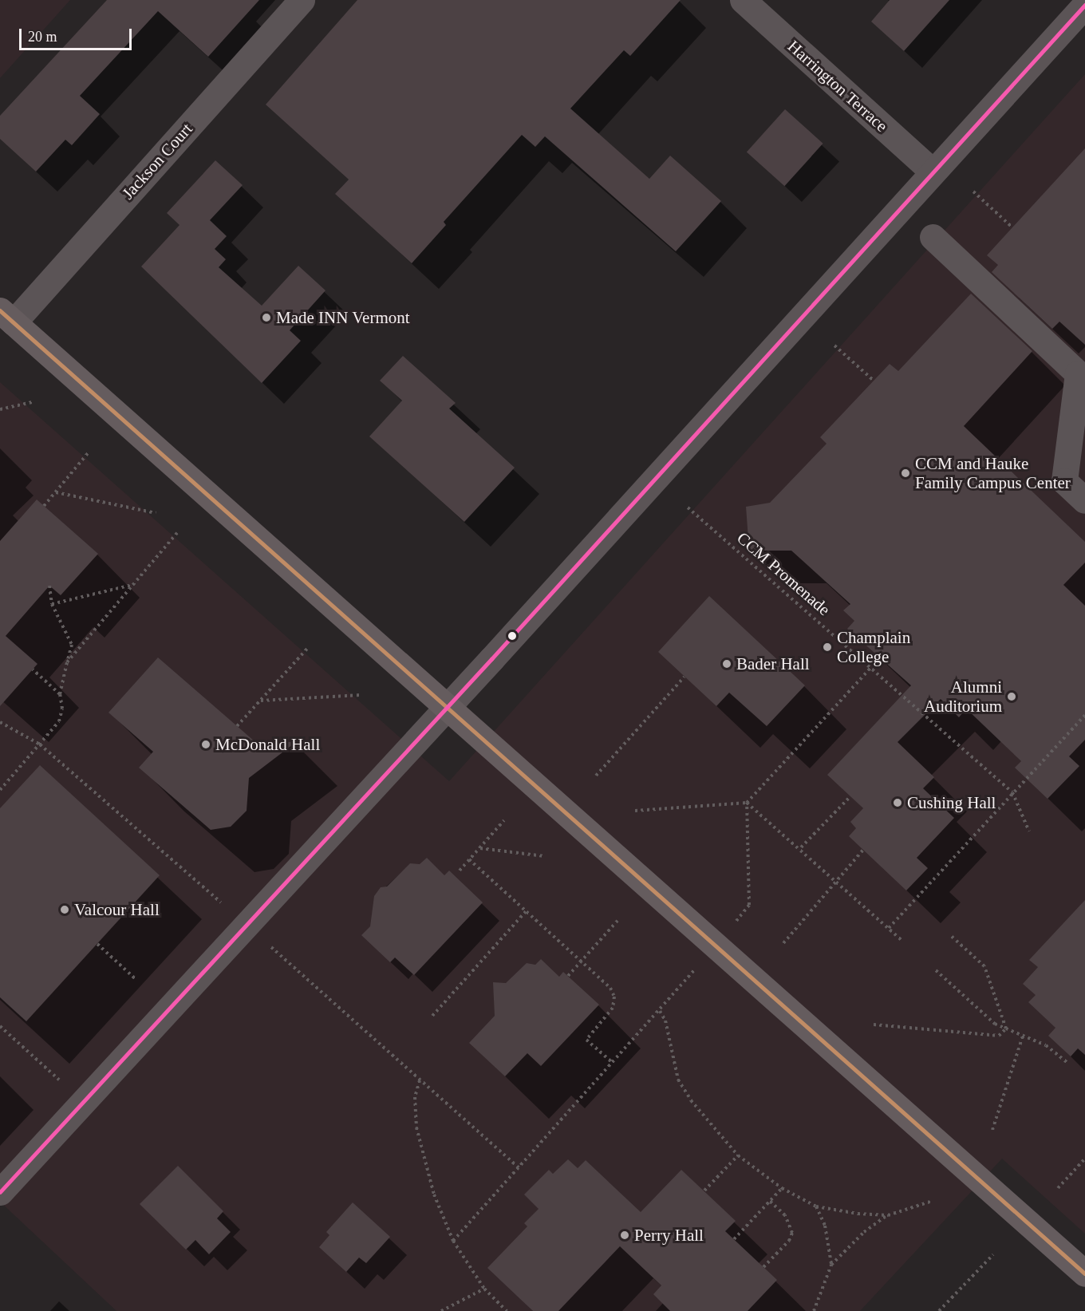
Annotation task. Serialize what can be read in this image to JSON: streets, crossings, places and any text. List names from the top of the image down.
{
  "streets": {
    "street": ["Harrington Terrace", "Jackson Court"],
    "path": ["CCM Promenade"]
  },
  "places": [
    "Made INN Vermont",
    "CCM and Hauke Family Campus Center",
    "Champlain College",
    "Bader Hall",
    "Alumni Auditorium",
    "McDonald Hall",
    "Cushing Hall",
    "Valcour Hall",
    "Perry Hall"
  ],
  "scale_bar": "20 m"
}
